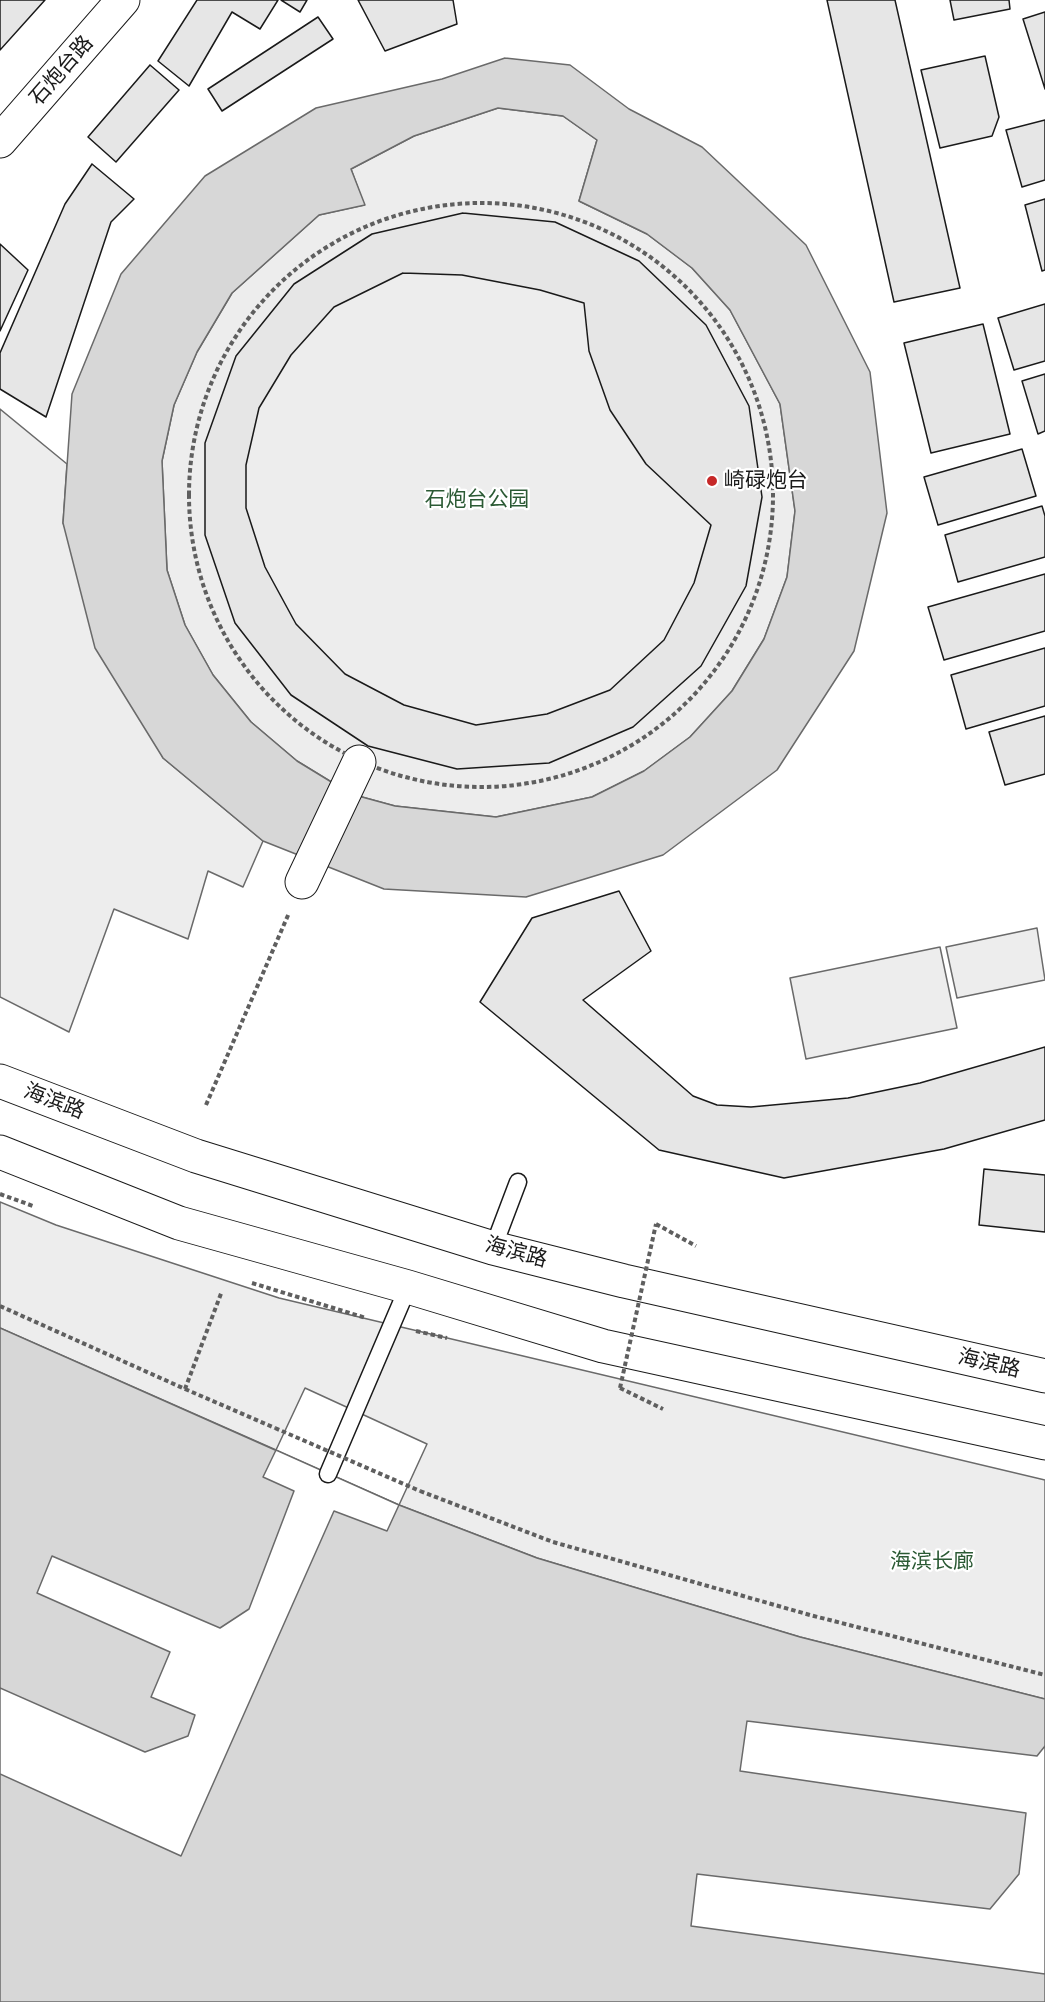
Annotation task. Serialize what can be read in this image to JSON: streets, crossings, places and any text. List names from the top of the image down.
{
  "streets": {
    "main road": ["石炮台路", "海滨路"]
  },
  "parks": ["石炮台公园", "海滨长廊"],
  "places": ["崎碌炮台"]
}
